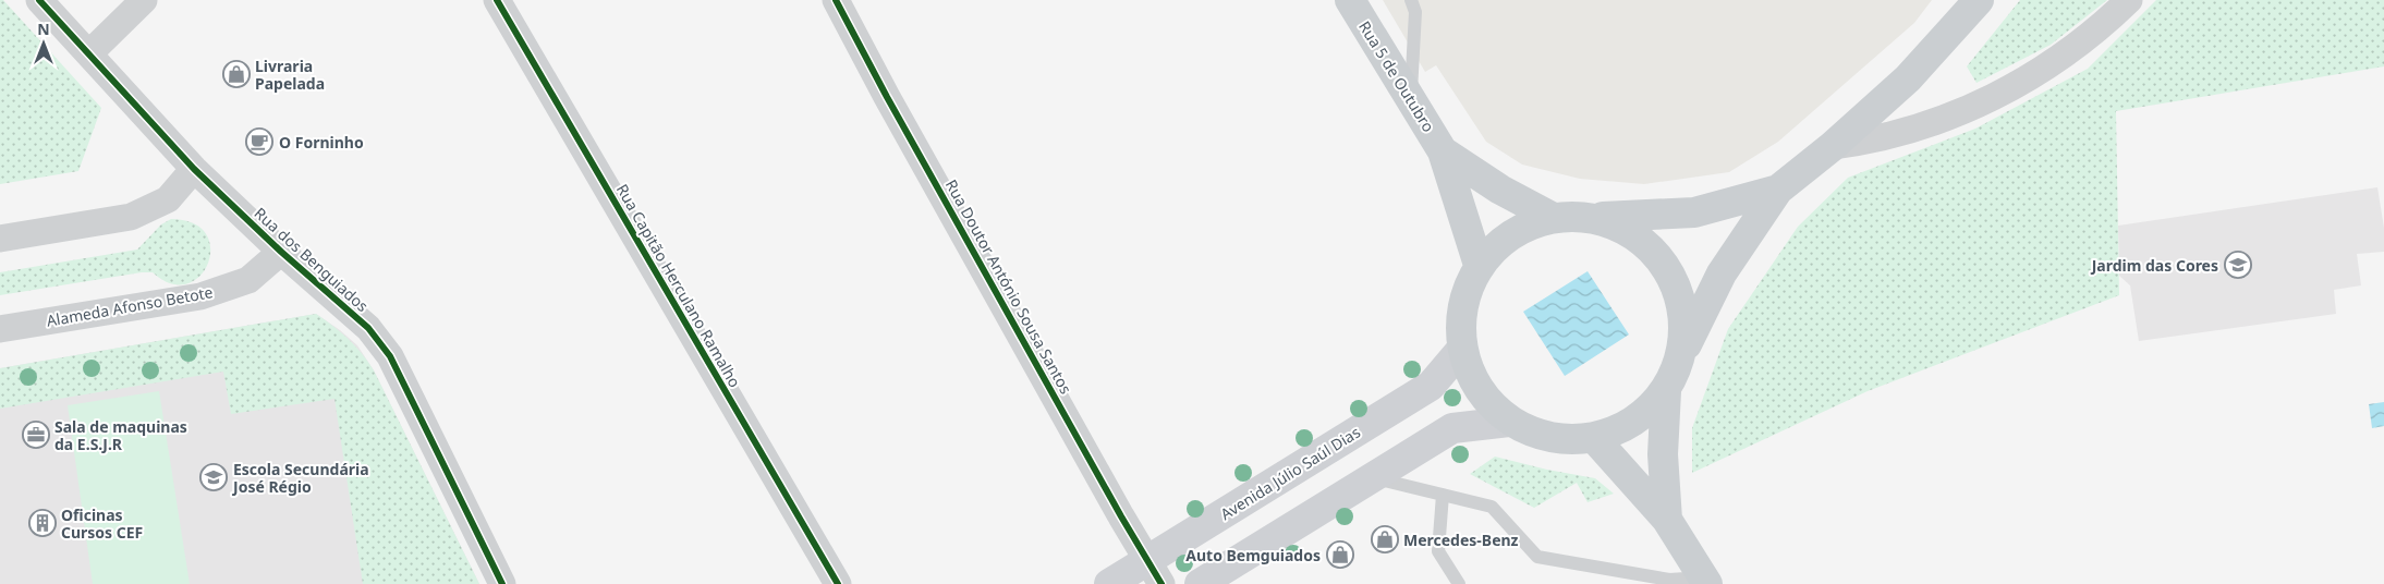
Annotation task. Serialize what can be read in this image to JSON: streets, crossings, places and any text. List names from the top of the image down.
{
  "streets": {
    "main road": ["Rua 5 de Outubro", "Avenida Júlio Saúl Dias"],
    "street": [
      "Rua dos Benguiados",
      "Rua Capitão Herculano Ramalho",
      "Rua Doutor António Sousa Santos",
      "Alameda Afonso Betote"
    ]
  },
  "crossings": [
    ["Rua dos Benguiados", "Alameda Afonso Betote"],
    ["Rua Doutor António Sousa Santos", "Avenida Júlio Saúl Dias"]
  ],
  "places": {
    "shop": ["Livraria Papelada", "Mercedes-Benz", "Auto Bemguiados"],
    "cafe": ["O Forninho"],
    "school or university": ["Jardim das Cores", "Escola Secundária José Régio"],
    "office": ["Sala de maquinas da E.S.J.R"],
    "building": ["Oficinas Cursos CEF"]
  },
  "north": "top"
}
